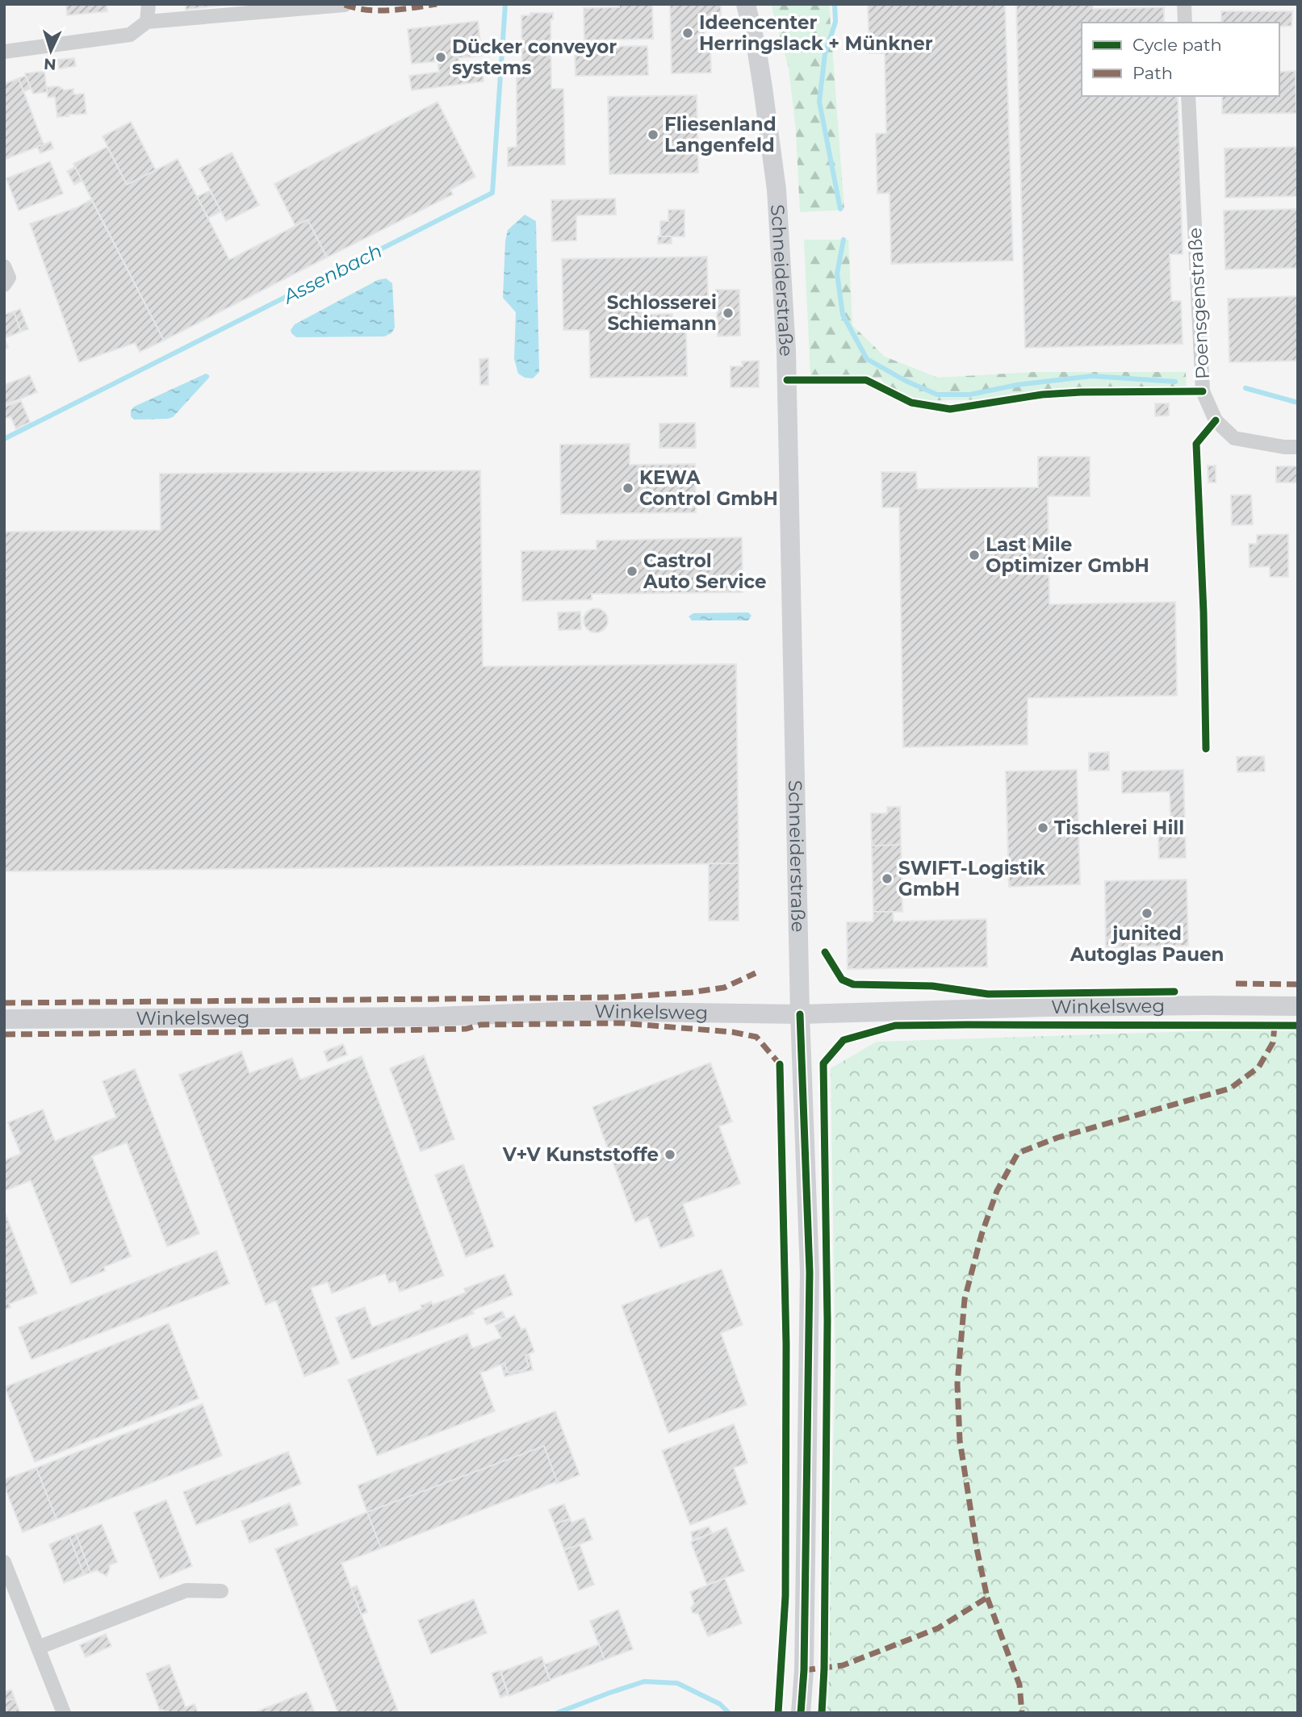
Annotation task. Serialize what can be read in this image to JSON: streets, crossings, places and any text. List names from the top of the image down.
{
  "streets": {
    "main road": ["Schneiderstraße", "Winkelsweg"],
    "street": ["Poensgenstraße"]
  },
  "crossings": [
    ["Schneiderstraße", "Winkelsweg"]
  ],
  "water": ["Assenbach"],
  "places": [
    "Ideencenter Herringslack + Münkner",
    "Dücker conveyor systems",
    "Fliesenland Langenfeld",
    "Schlosserei Schiemann",
    "KEWA Control GmbH",
    "Last Mile Optimizer GmbH",
    "Castrol Auto Service",
    "Tischlerei Hill",
    "SWIFT-Logistik GmbH",
    "junited Autoglas Pauen",
    "V+V Kunststoffe"
  ],
  "legend": ["Cycle path", "Path"],
  "north": "bottom"
}
